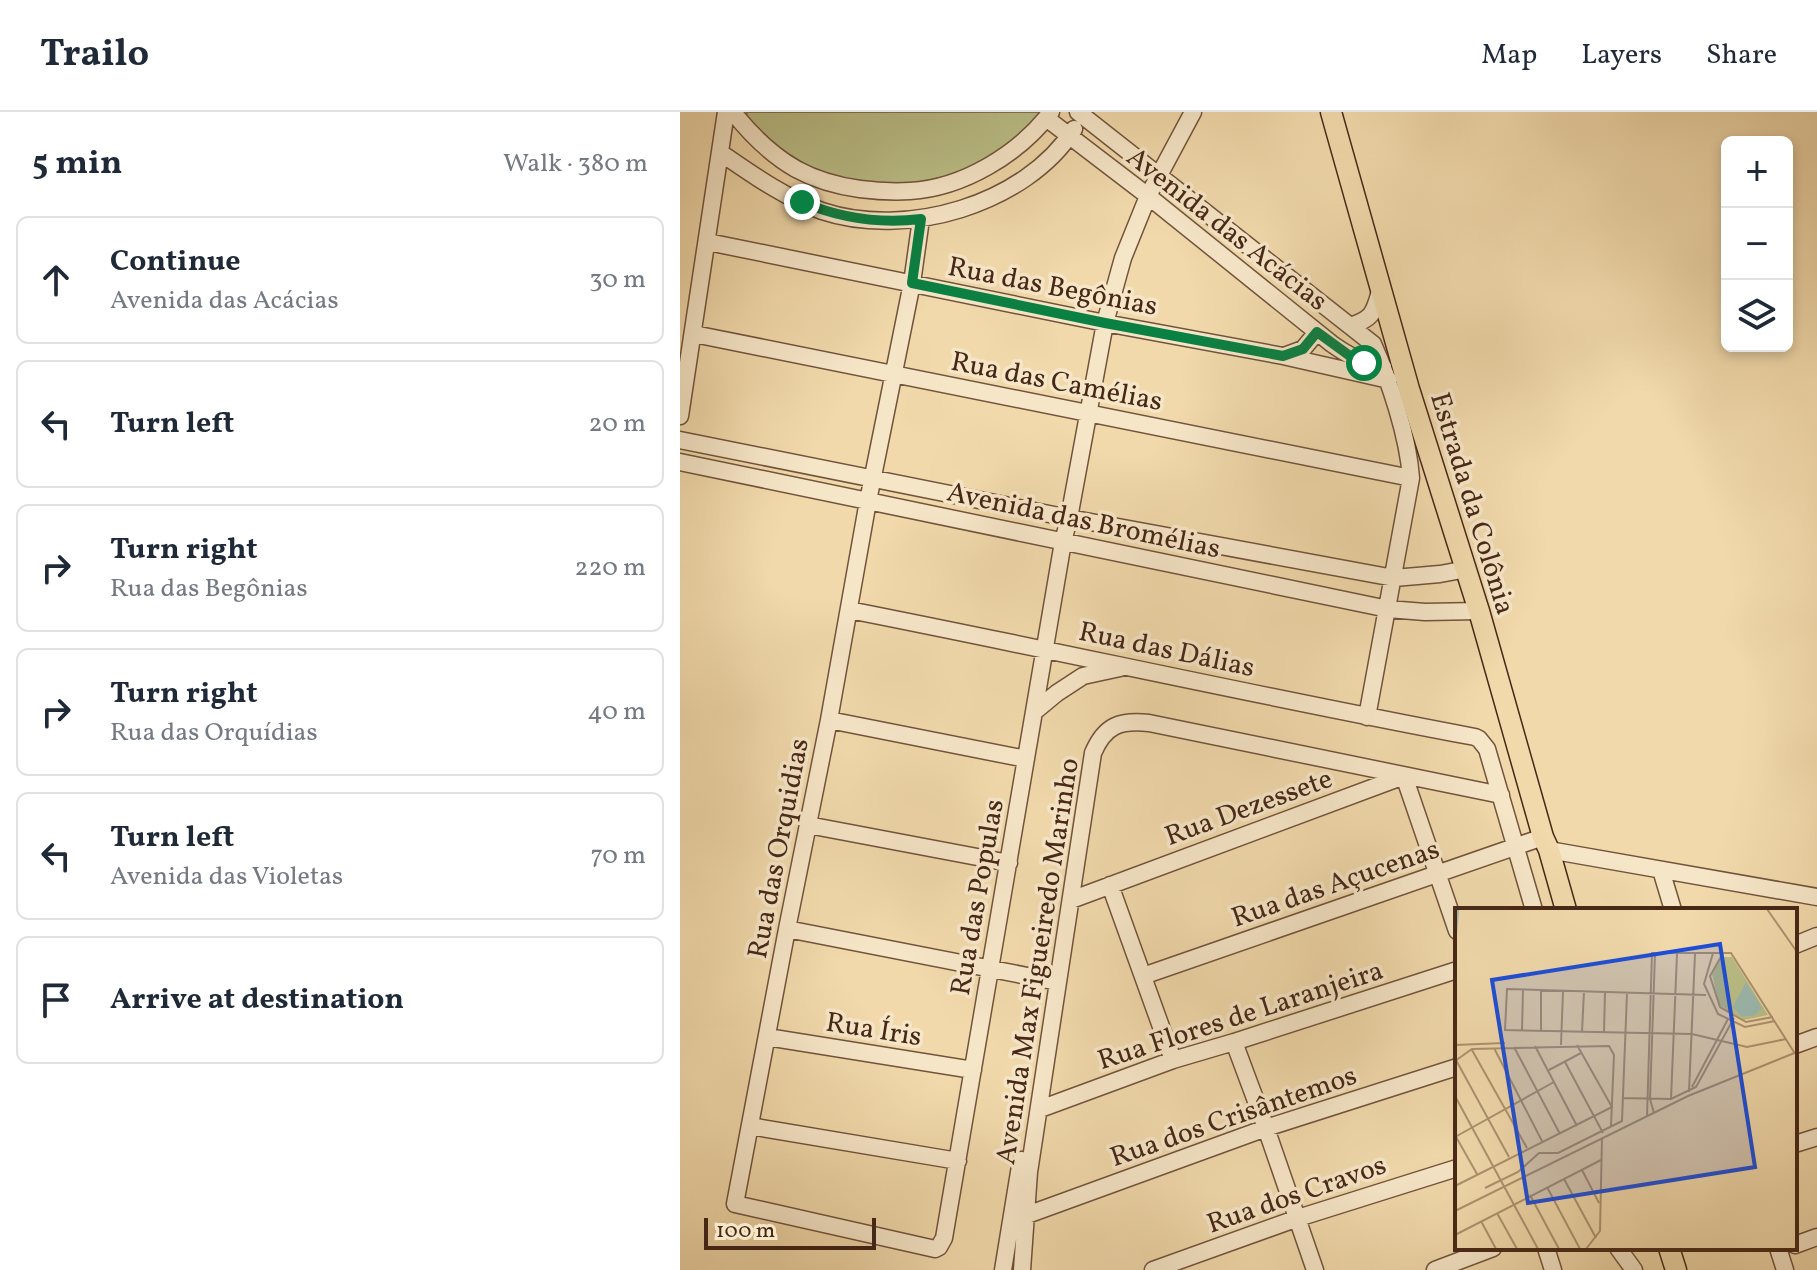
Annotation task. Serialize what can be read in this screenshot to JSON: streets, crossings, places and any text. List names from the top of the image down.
{
  "streets": {
    "main road": ["Estrada da Colônia"],
    "street": [
      "Avenida das Acácias",
      "Rua das Begônias",
      "Rua das Camélias",
      "Avenida das Bromélias",
      "Rua das Dálias",
      "Rua Dezessete",
      "Rua das Orquidias",
      "Rua das Açucenas",
      "Rua das Populas",
      "Avenida Max Figueiredo Marinho",
      "Rua Flores de Laranjeira",
      "Rua Íris",
      "Rua dos Crisântemos",
      "Rua dos Cravos"
    ]
  },
  "crossings": [
    ["Avenida das Acácias", "Rua das Begônias"],
    ["Avenida das Acácias", "Rua das Populas"],
    ["Rua das Begônias", "Rua das Orquidias"],
    ["Rua das Begônias", "Rua das Populas"],
    ["Rua das Camélias", "Rua das Orquidias"],
    ["Rua das Camélias", "Rua das Populas"],
    ["Estrada da Colônia", "Avenida das Bromélias"],
    ["Estrada da Colônia", "Rua das Açucenas"],
    ["Avenida das Bromélias", "Rua das Orquidias"],
    ["Avenida das Bromélias", "Rua das Populas"],
    ["Rua das Dálias", "Rua das Orquidias"],
    ["Rua das Dálias", "Rua das Populas"],
    ["Rua das Dálias", "Avenida Max Figueiredo Marinho"],
    ["Rua Dezessete", "Avenida Max Figueiredo Marinho"],
    ["Rua das Orquidias", "Rua das Populas"],
    ["Rua das Orquidias", "Rua Íris"],
    ["Rua das Populas", "Rua Íris"],
    ["Avenida Max Figueiredo Marinho", "Rua Flores de Laranjeira"],
    ["Avenida Max Figueiredo Marinho", "Rua dos Crisântemos"]
  ],
  "scale_bar": "100 m",
  "page": {
    "header": "Trailo",
    "nav": ["Map", "Layers", "Share"],
    "heading": ["5 min", "Walk · 380 m"],
    "map_buttons": ["+", "−"],
    "list": [
      ["Continue", "Avenida das Acácias", "30 m"],
      ["Turn left", "20 m"],
      ["Turn right", "Rua das Begônias", "220 m"],
      ["Turn right", "Rua das Orquídias", "40 m"],
      ["Turn left", "Avenida das Violetas", "70 m"],
      "Arrive at destination"
    ],
    "scale": "100 m"
  }
}
